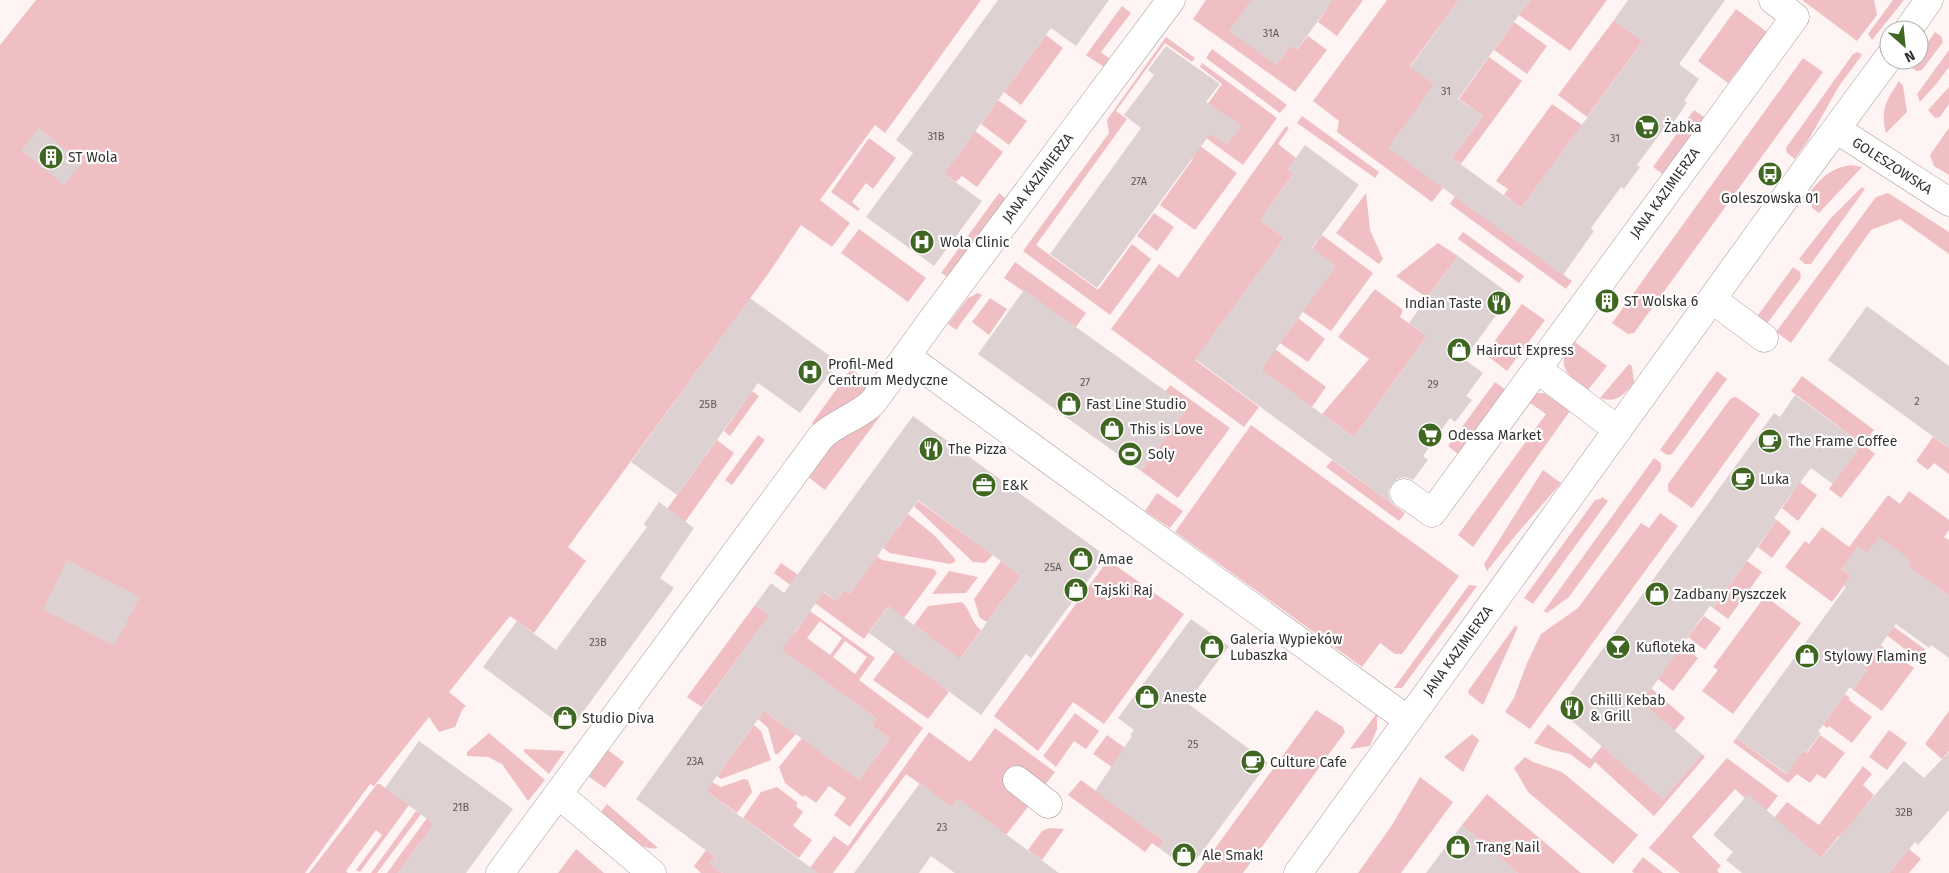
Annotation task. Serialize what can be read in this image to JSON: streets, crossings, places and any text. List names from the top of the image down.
{
  "streets": {
    "street": ["GOLESZOWSKA", "JANA KAZIMIERZA"]
  },
  "crossings": [
    ["GOLESZOWSKA", "JANA KAZIMIERZA"]
  ],
  "places": {
    "supermarket": ["Żabka", "Odessa Market"],
    "building": ["ST Wola", "ST Wolska 6"],
    "bus stop": ["Goleszowska 01"],
    "hospital": ["Wola Clinic", "Profil-Med Centrum Medyczne"],
    "restaurant": ["Indian Taste", "The Pizza", "Chilli Kebab & Grill"],
    "shop": [
      "Haircut Express",
      "Fast Line Studio",
      "This is Love",
      "Amae",
      "Tajski Raj",
      "Zadbany Pyszczek",
      "Galeria Wypieków Lubaszka",
      "Stylowy Flaming",
      "Aneste",
      "Studio Diva",
      "Trang Nail",
      "Ale Smak!"
    ],
    "cafe": ["The Frame Coffee", "Luka", "Culture Cafe"],
    "sports": ["Soly"],
    "office": ["E&K"],
    "bar": ["Kufloteka"]
  },
  "house_numbers": [
    "31A",
    "31",
    "31B",
    "31",
    "27A",
    "27",
    "29",
    "2",
    "25B",
    "25A",
    "23B",
    "25",
    "23A",
    "21B",
    "32B",
    "23"
  ],
  "north": "bottom right"
}
